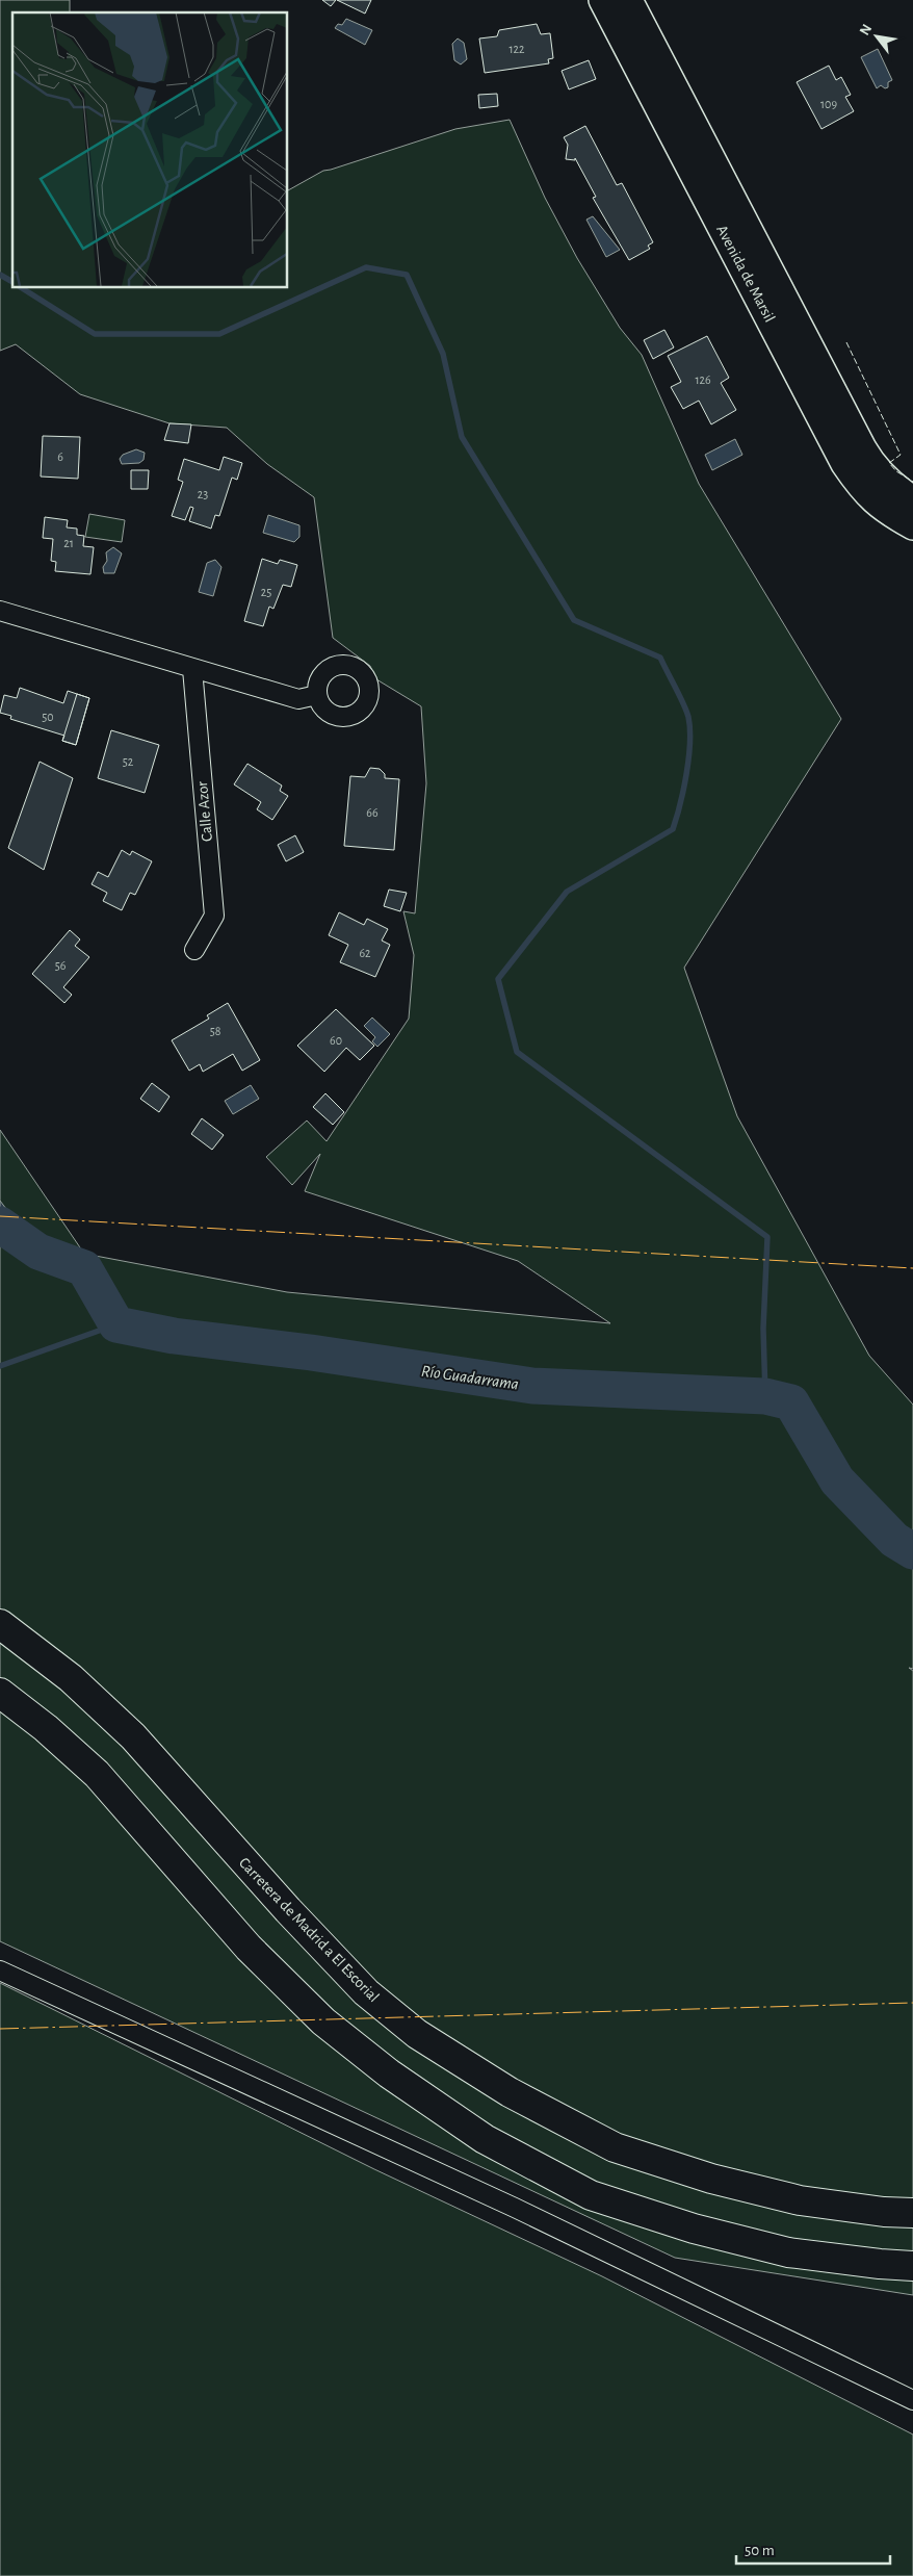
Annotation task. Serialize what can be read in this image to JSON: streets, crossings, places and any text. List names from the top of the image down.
{
  "streets": {
    "highway": ["Carretera de Madrid a El Escorial"],
    "street": ["Avenida de Marsil", "Calle Azor"]
  },
  "water": ["Río Guadarrama"],
  "house_numbers": [
    "122",
    "109",
    "126",
    "6",
    "23",
    "21",
    "25",
    "50",
    "52",
    "66",
    "62",
    "56",
    "58",
    "60"
  ],
  "scale_bar": "50 m",
  "north": "top left"
}
